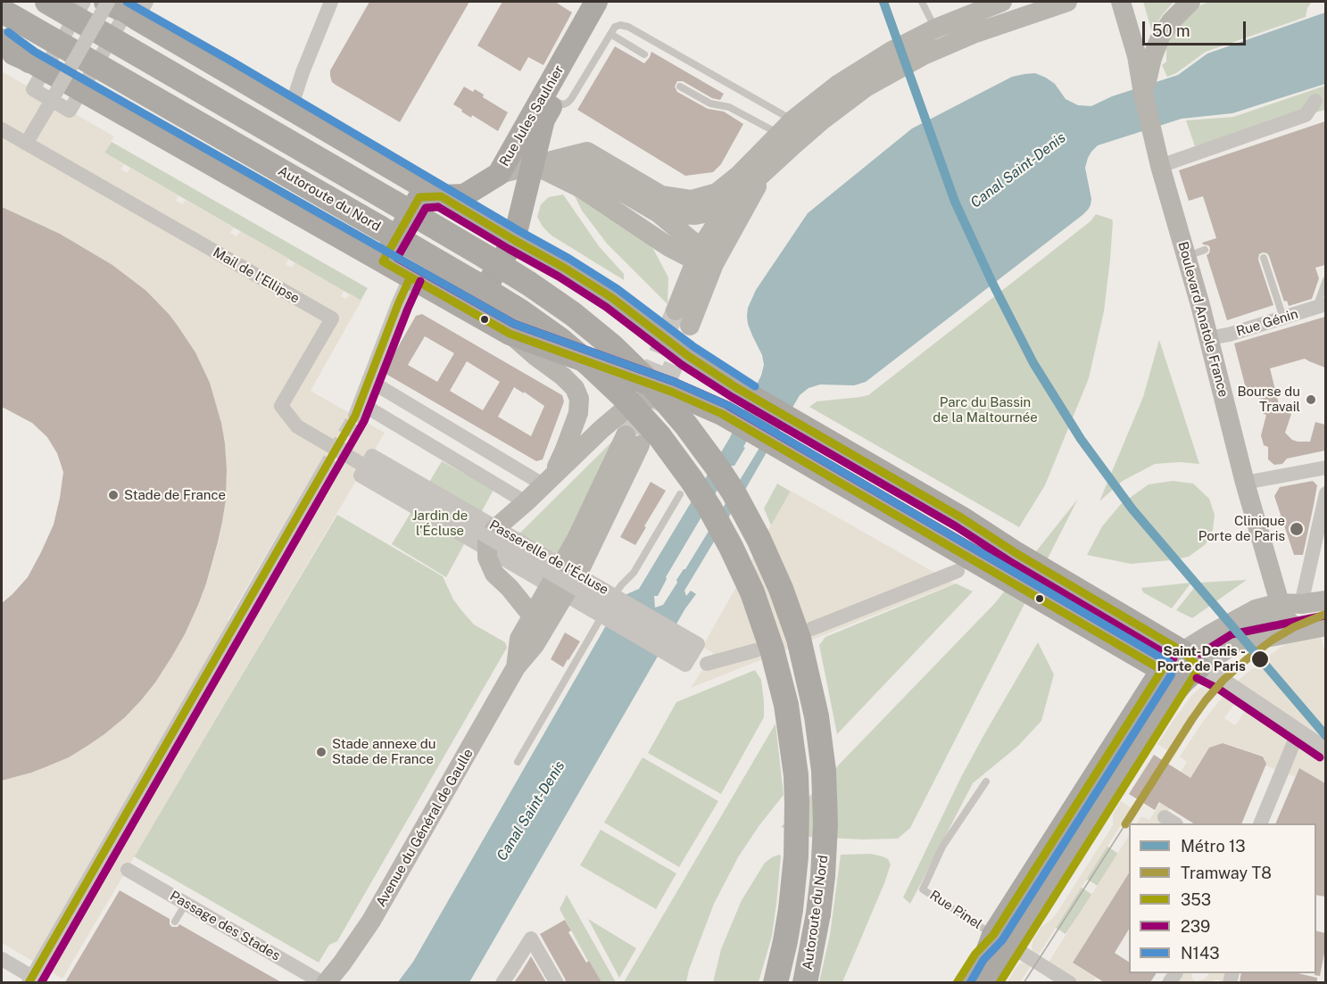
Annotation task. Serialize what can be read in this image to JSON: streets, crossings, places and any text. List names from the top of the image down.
{
  "streets": {
    "highway": ["Autoroute du Nord"],
    "main road": ["Rue Jules Saulnier", "Boulevard Anatole France", "Avenue du Général de Gaulle"],
    "street": [
      "Mail de l'Ellipse",
      "Rue Génin",
      "Passerelle de l'Écluse",
      "Rue Pinel",
      "Passage des Stades"
    ]
  },
  "crossings": [
    ["Mail de l'Ellipse", "Passerelle de l'Écluse"],
    ["Boulevard Anatole France", "Rue Génin"],
    ["Avenue du Général de Gaulle", "Passage des Stades"]
  ],
  "water": ["Canal Saint-Denis"],
  "parks": ["Parc du Bassin de la Maltournée", "Jardin de l'Écluse"],
  "places": [
    "Bourse du Travail",
    "Stade de France",
    "Clinique Porte de Paris",
    "Saint-Denis - Porte de Paris",
    "Stade annexe du Stade de France"
  ],
  "lines": [
    "metro line 13",
    "transit line N143",
    "transit line 353",
    "transit line 239",
    "tram line T8"
  ],
  "legend": [
    "Métro 13",
    "Tramway T8",
    "353",
    "239",
    "N143"
  ],
  "scale_bar": "50 m"
}
